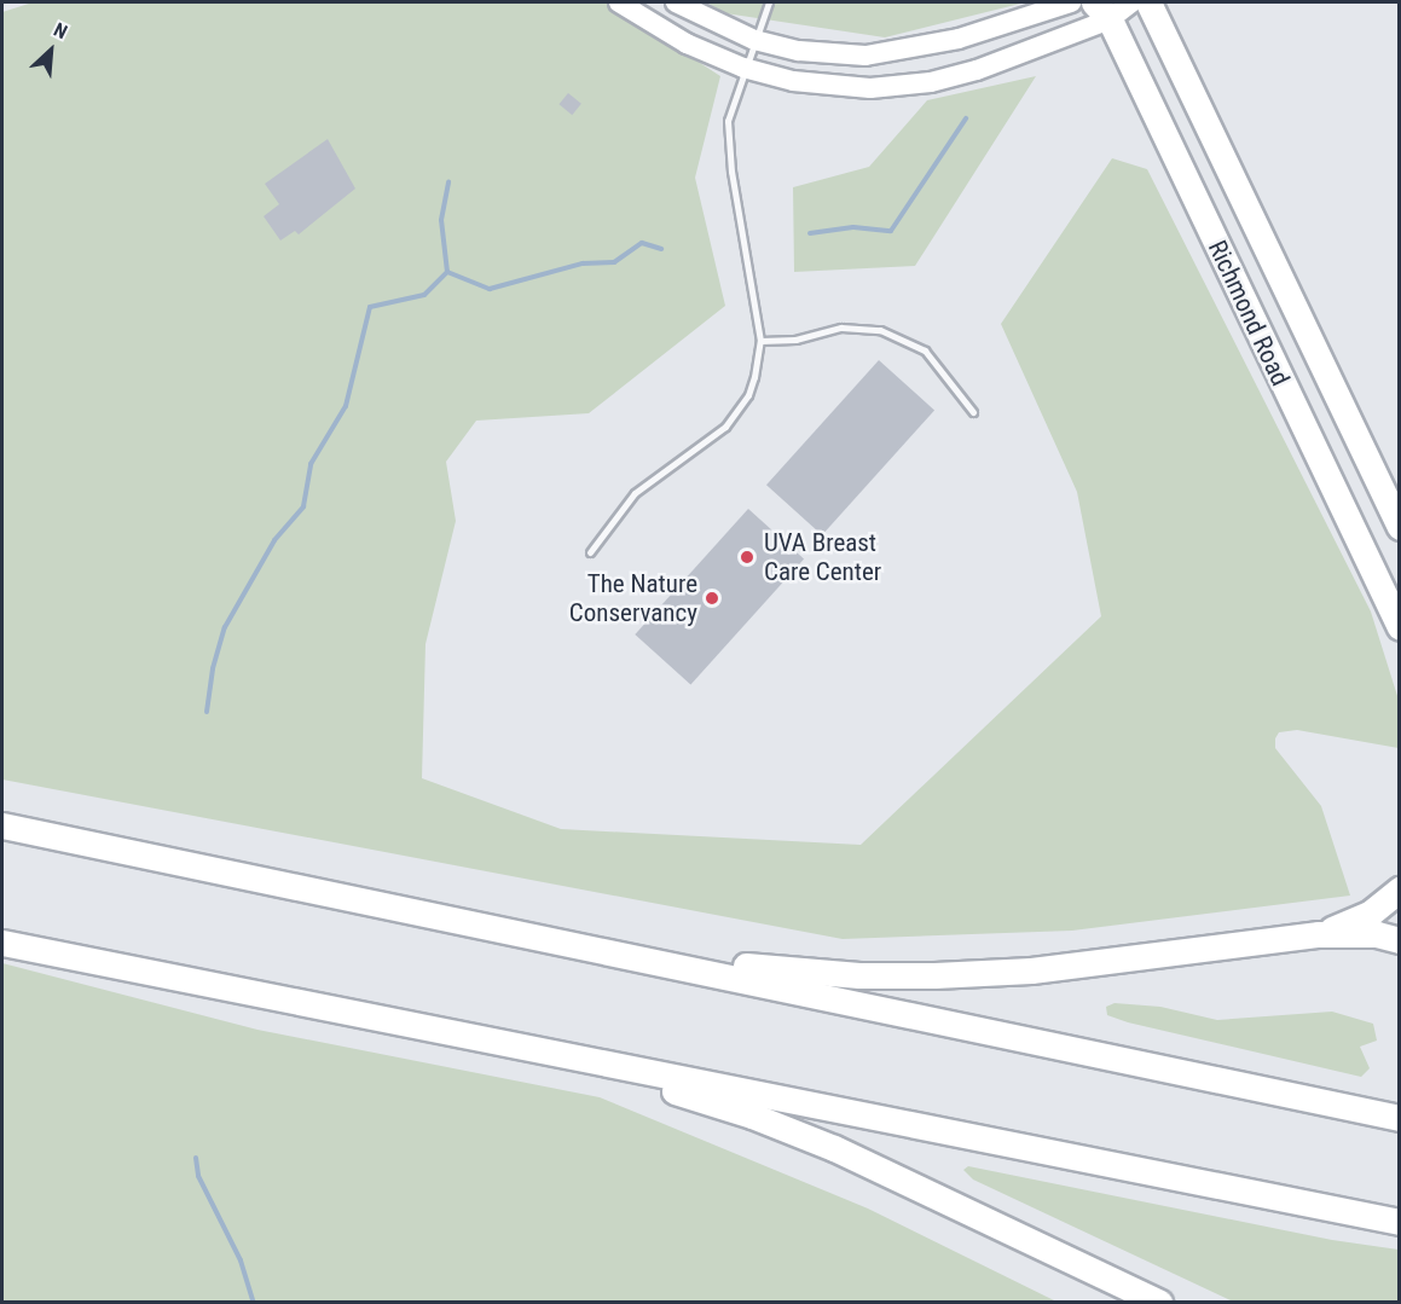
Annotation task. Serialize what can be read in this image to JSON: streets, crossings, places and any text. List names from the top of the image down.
{
  "streets": {
    "highway": ["Richmond Road"]
  },
  "places": ["UVA Breast Care Center", "The Nature Conservancy"],
  "north": "top right"
}
